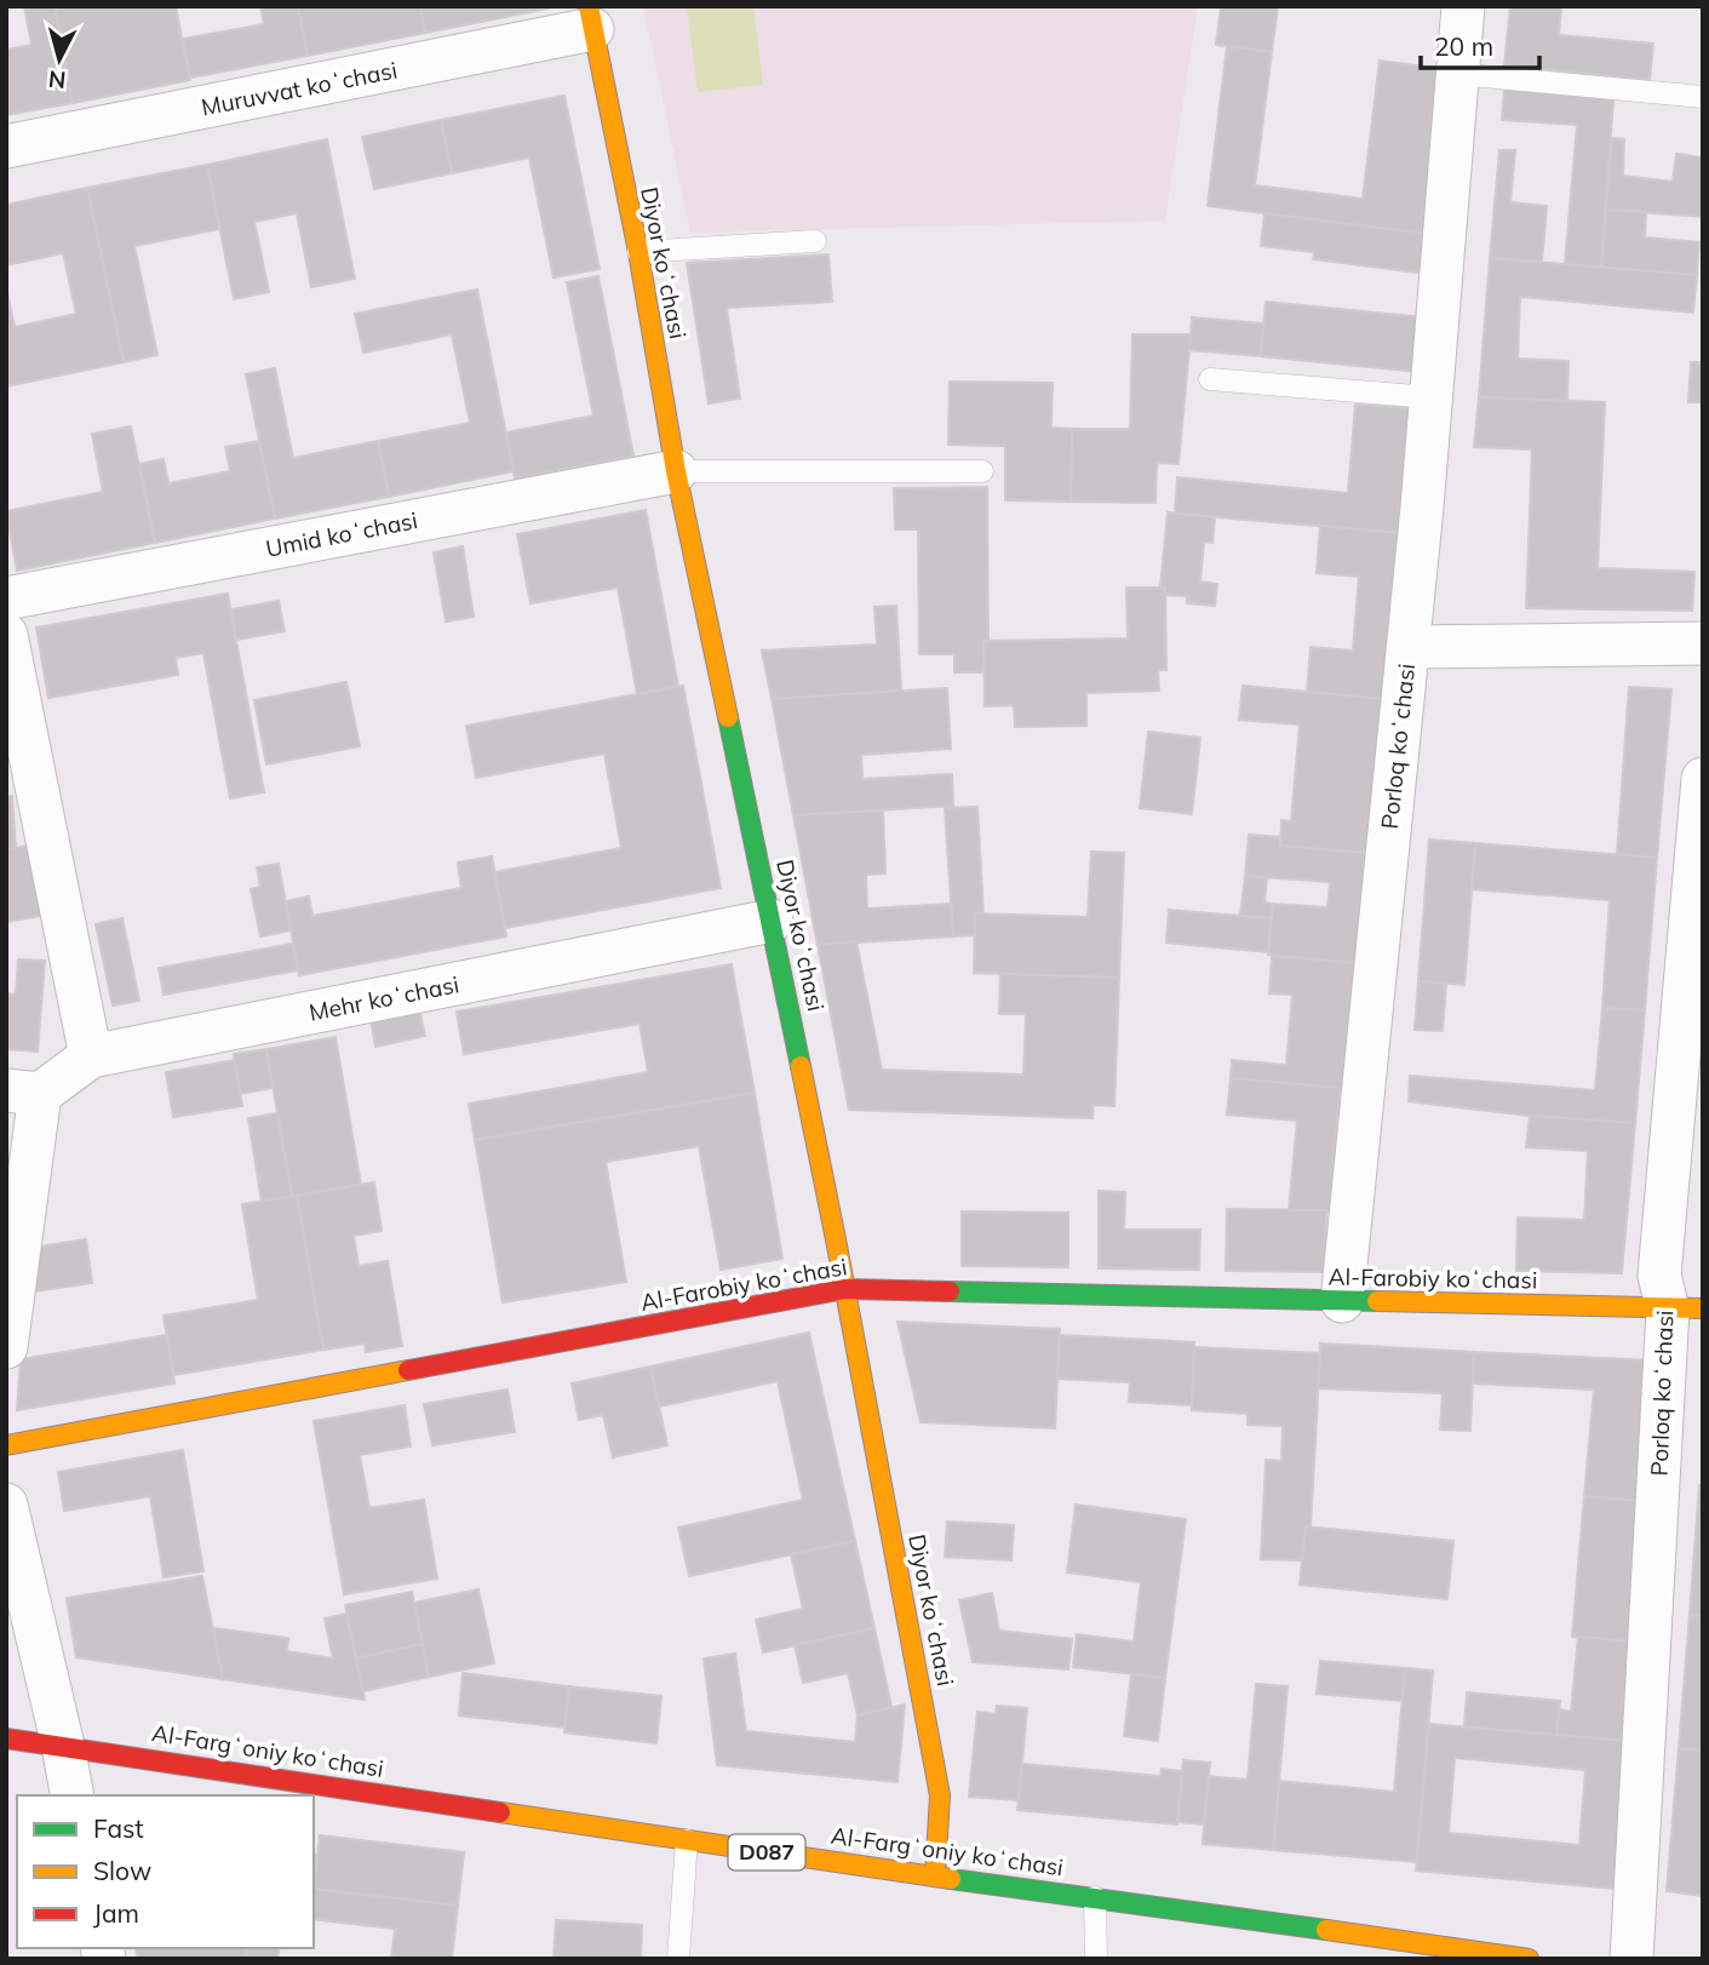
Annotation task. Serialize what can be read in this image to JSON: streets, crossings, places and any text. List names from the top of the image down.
{
  "streets": {
    "street": [
      "Muruvvat koʻchasi",
      "Diyor koʻchasi",
      "Umid koʻchasi",
      "Porloq koʻchasi",
      "Mehr koʻchasi",
      "Al-Farobiy koʻchasi",
      "Al-Fargʻoniy koʻchasi",
      "D087"
    ]
  },
  "crossings": [
    ["Muruvvat koʻchasi", "Diyor koʻchasi"],
    ["Diyor koʻchasi", "Umid koʻchasi"],
    ["Diyor koʻchasi", "Mehr koʻchasi"],
    ["Diyor koʻchasi", "Al-Farobiy koʻchasi"],
    ["Diyor koʻchasi", "Al-Fargʻoniy koʻchasi"],
    ["Porloq koʻchasi", "Al-Farobiy koʻchasi"]
  ],
  "legend": ["Fast", "Slow", "Jam"],
  "scale_bar": "20 m",
  "north": "bottom"
}
